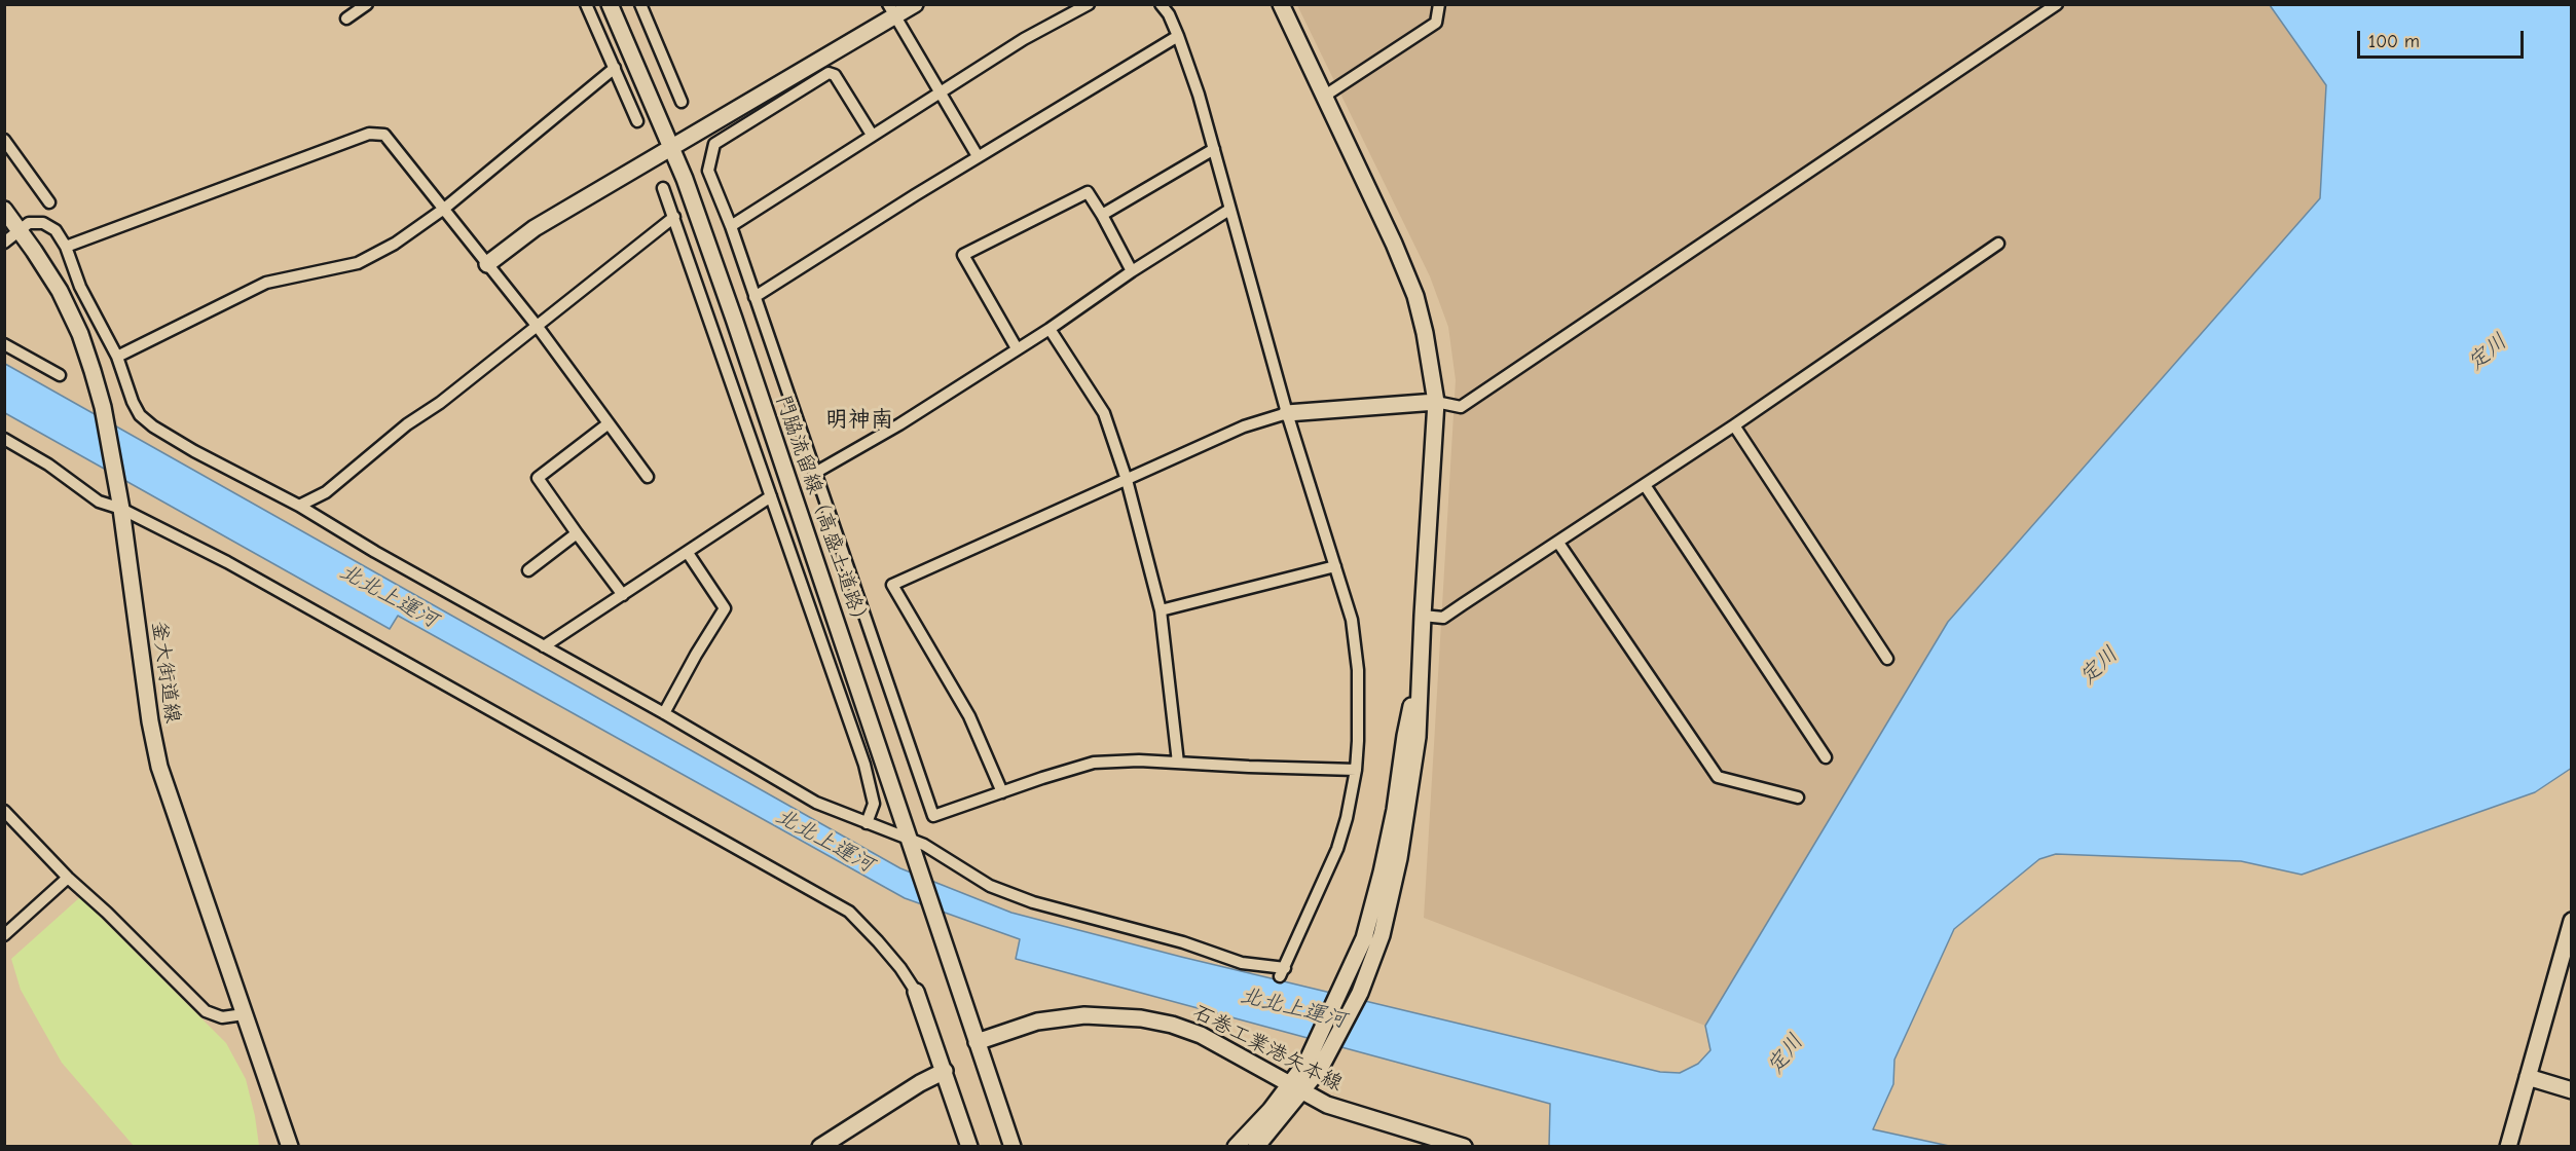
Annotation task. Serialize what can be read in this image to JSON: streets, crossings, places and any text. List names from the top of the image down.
{
  "streets": {
    "street": ["門脇流留線（高盛土道路）", "釜大街道線", "石巻工業港矢本線"]
  },
  "crossings": [
    ["門脇流留線（高盛土道路）", "石巻工業港矢本線"]
  ],
  "districts": ["明神南"],
  "water": ["定川", "北北上運河"],
  "scale_bar": "100 m"
}
